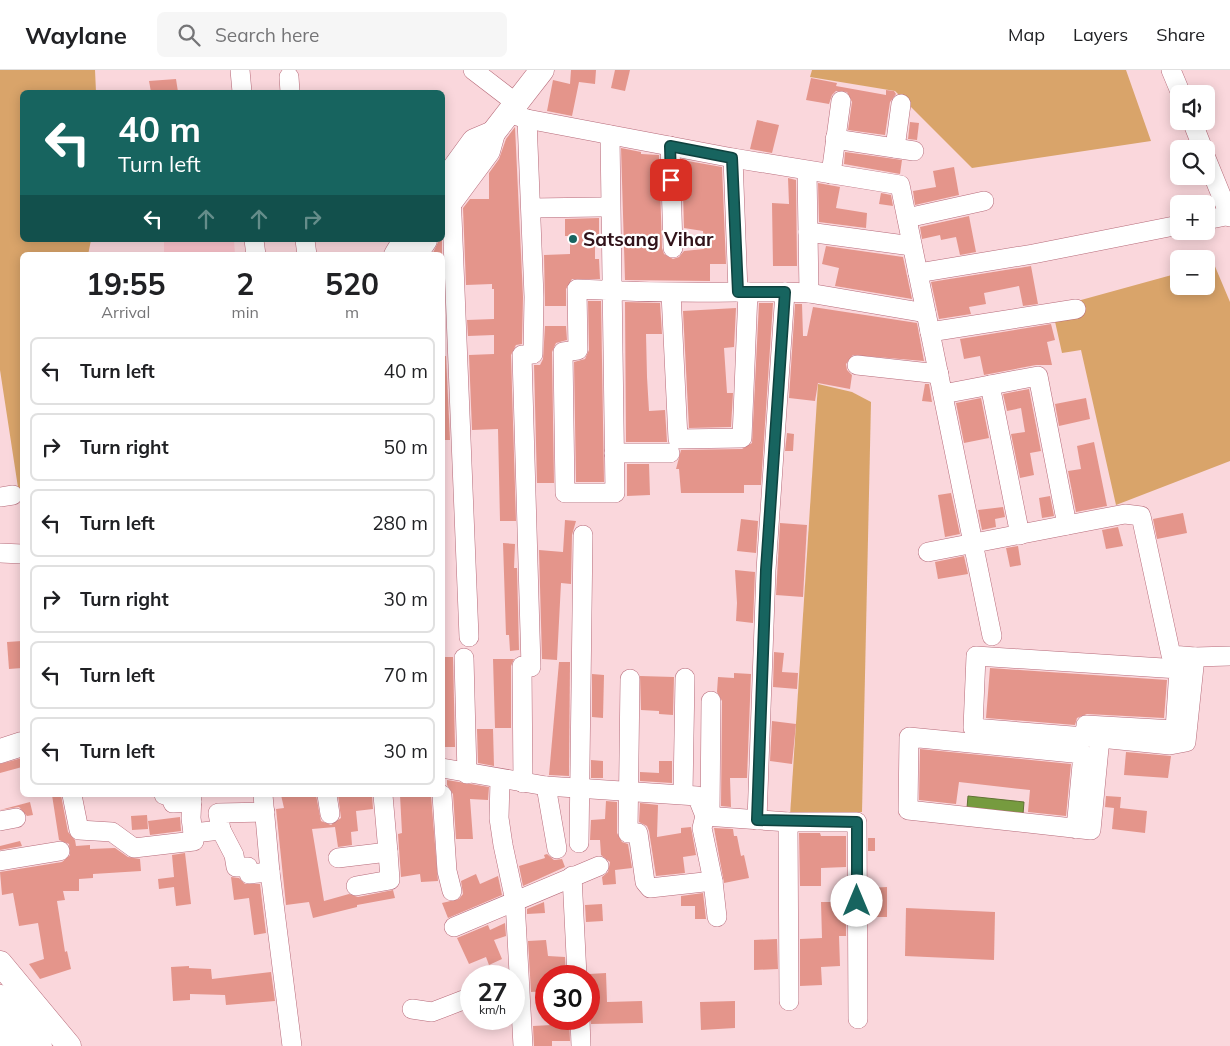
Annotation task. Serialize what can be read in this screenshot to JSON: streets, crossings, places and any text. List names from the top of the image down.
{
  "places": ["Satsang Vihar"],
  "page": {
    "header": "Waylane",
    "search": "Search here",
    "nav": ["Map", "Layers", "Share"],
    "map_buttons": ["+", "−"],
    "turn": ["40 m", "Turn left"],
    "eta": [
      "19:55",
      "Arrival",
      "2",
      "min",
      "520",
      "m"
    ],
    "list": [
      {
        "name": "Turn left",
        "value": "40 m"
      },
      {
        "name": "Turn right",
        "value": "50 m"
      },
      {
        "name": "Turn left",
        "value": "280 m"
      },
      {
        "name": "Turn right",
        "value": "30 m"
      },
      {
        "name": "Turn left",
        "value": "70 m"
      },
      {
        "name": "Turn left",
        "value": "30 m"
      }
    ],
    "speed": "27 km/h",
    "limit": "30"
  }
}
